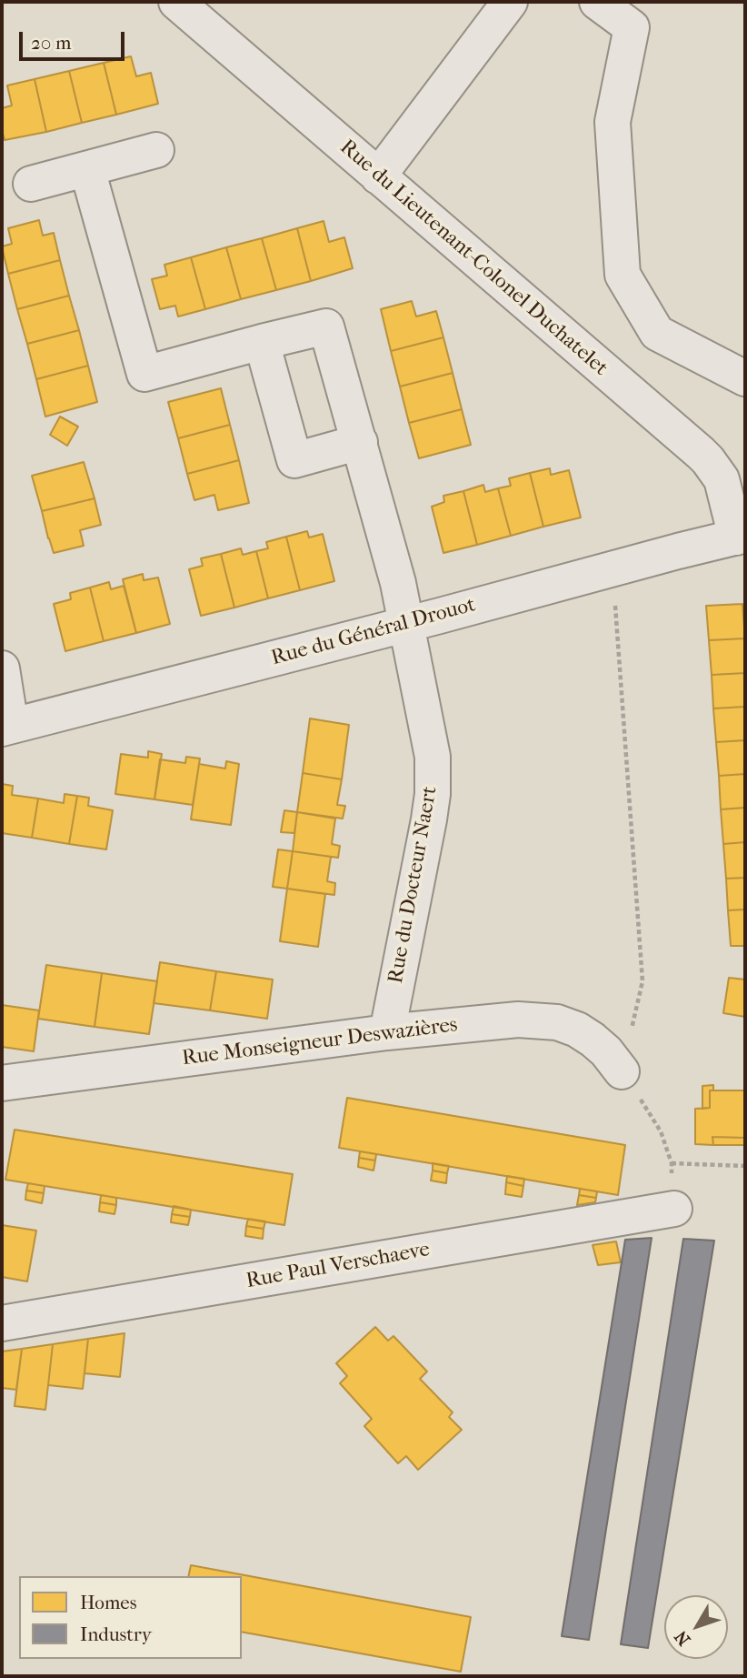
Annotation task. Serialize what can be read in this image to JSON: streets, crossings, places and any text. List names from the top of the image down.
{
  "streets": {
    "street": [
      "Rue du Lieutenant-Colonel Duchatelet",
      "Rue du Général Drouot",
      "Rue du Docteur Naert",
      "Rue Monseigneur Deswazières",
      "Rue Paul Verschaeve"
    ]
  },
  "crossings": [
    ["Rue du Lieutenant-Colonel Duchatelet", "Rue du Général Drouot"],
    ["Rue du Général Drouot", "Rue du Docteur Naert"],
    ["Rue du Docteur Naert", "Rue Monseigneur Deswazières"]
  ],
  "legend": ["Homes", "Industry"],
  "scale_bar": "20 m",
  "north": "bottom left"
}
